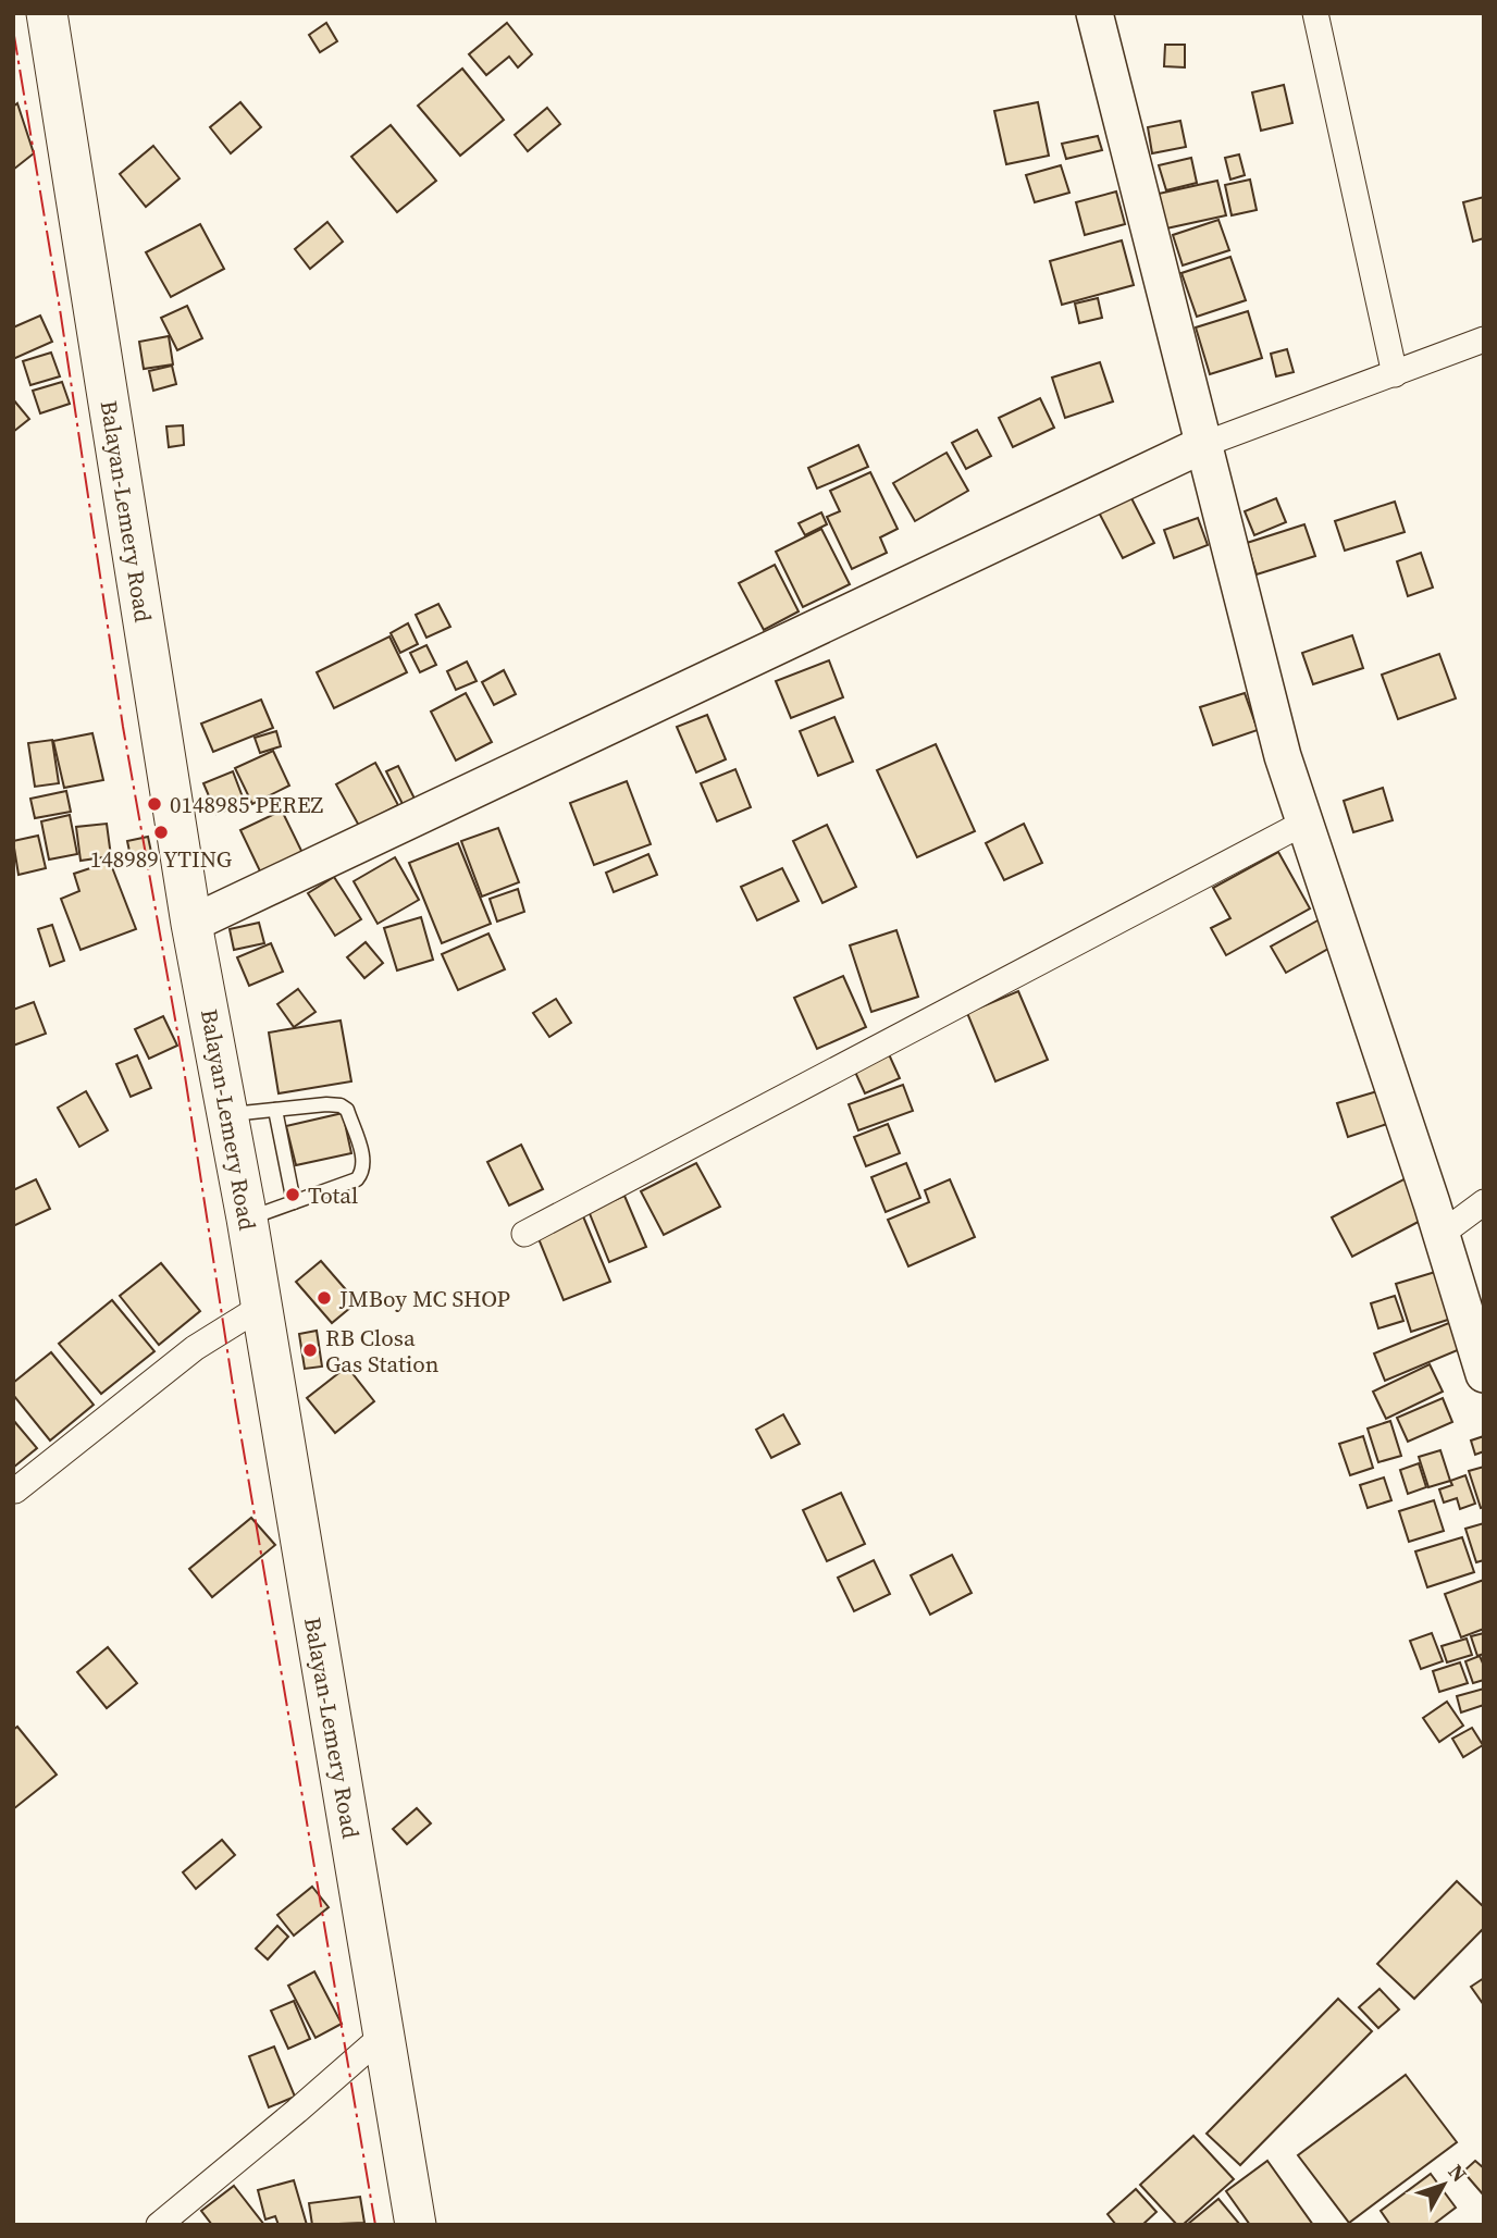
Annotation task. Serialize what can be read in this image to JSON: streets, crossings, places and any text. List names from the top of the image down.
{
  "streets": {
    "main road": ["Balayan-Lemery Road"]
  },
  "places": [
    "0148985 PEREZ",
    "148989 YTING",
    "Total",
    "JMBoy MC SHOP",
    "RB Closa Gas Station"
  ],
  "north": "top right"
}
